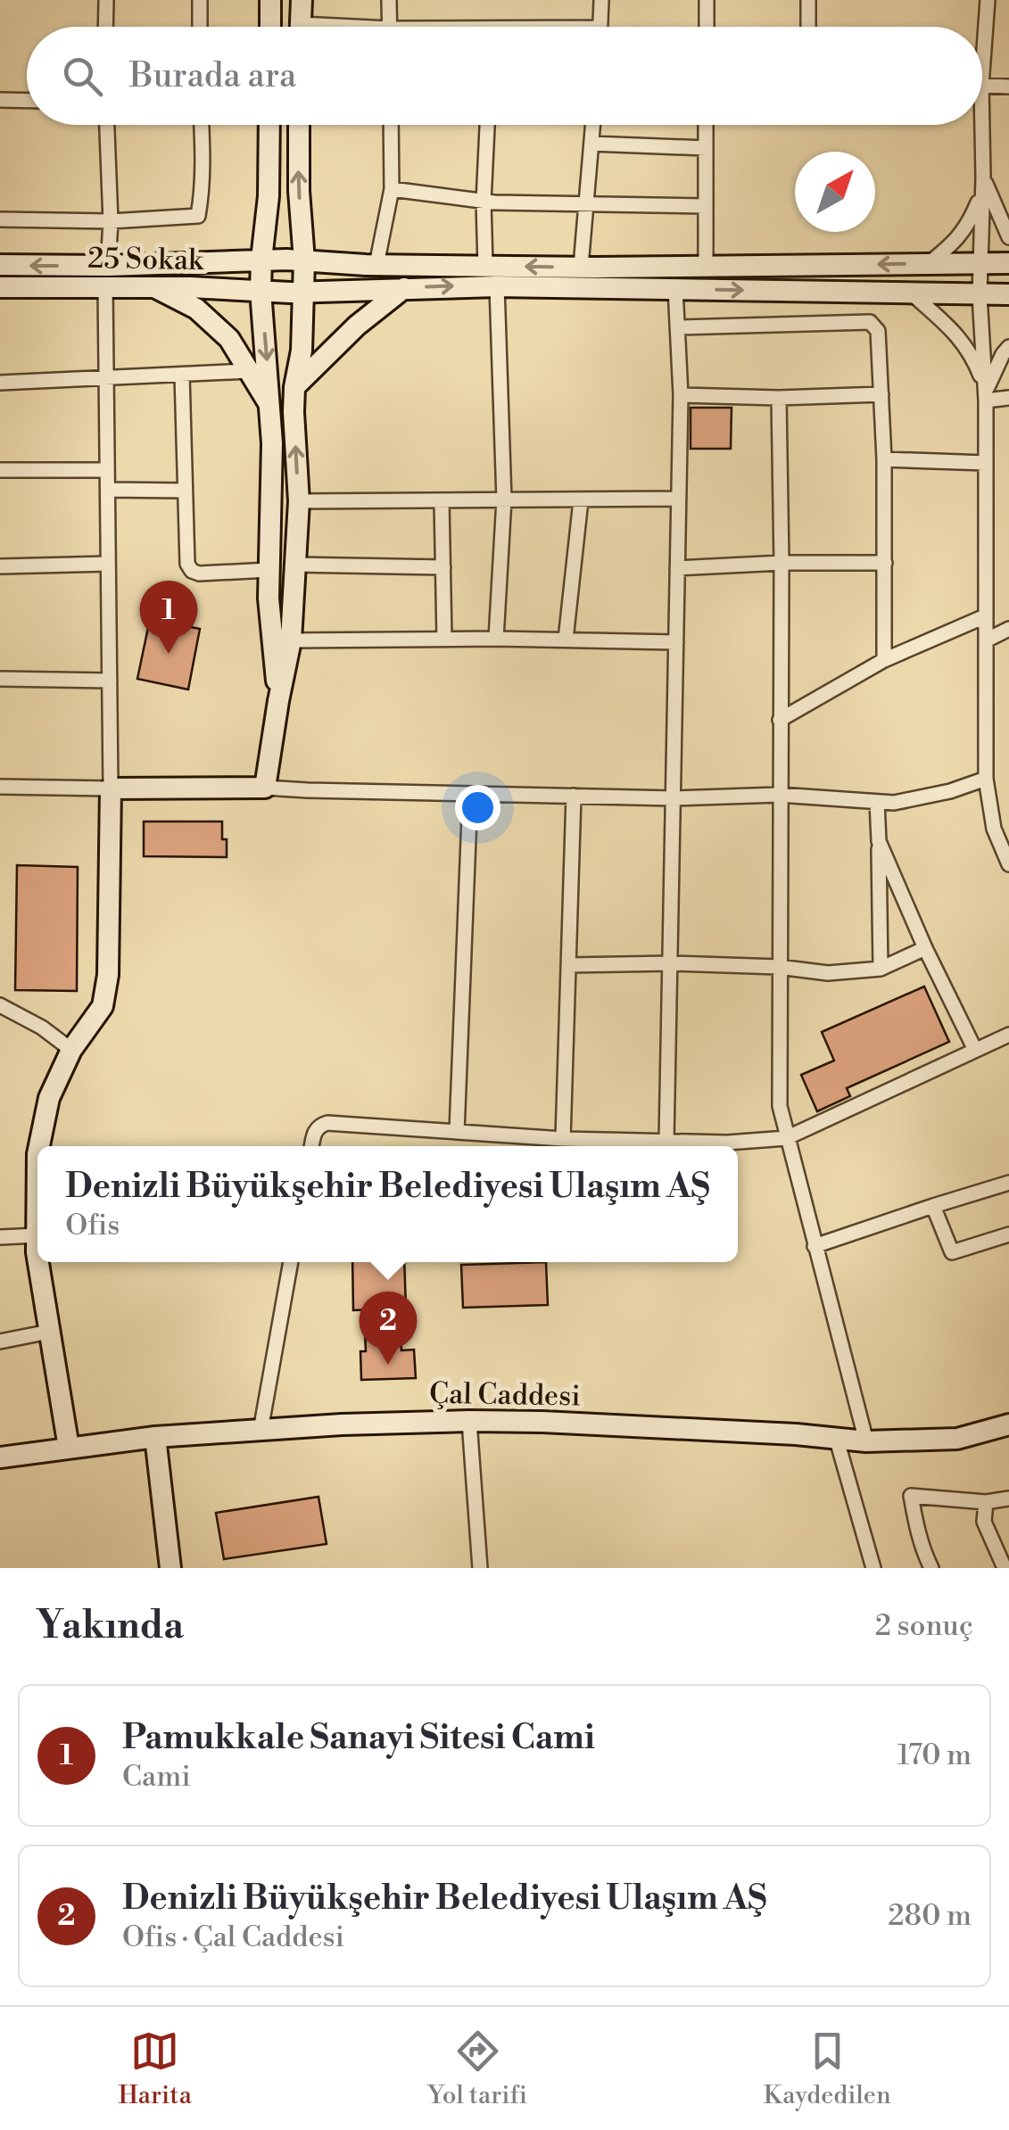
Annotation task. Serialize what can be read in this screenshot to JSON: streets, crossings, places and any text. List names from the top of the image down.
{
  "streets": {
    "street": ["25 Sokak", "Çal Caddesi"]
  },
  "north": "top right",
  "page": {
    "search": "Burada ara",
    "pins": ["1", "2"],
    "popup": ["Denizli Büyükşehir Belediyesi Ulaşım AŞ", "Ofis"],
    "heading": ["Yakında", "2 sonuç"],
    "list": [
      {
        "mark": "1",
        "name": "Pamukkale Sanayi Sitesi Cami",
        "note": "Cami",
        "value": "170 m"
      },
      {
        "mark": "2",
        "name": "Denizli Büyükşehir Belediyesi Ulaşım AŞ",
        "note": "Ofis · Çal Caddesi",
        "value": "280 m"
      }
    ],
    "nav": ["Harita", "Yol tarifi", "Kaydedilen"]
  }
}
